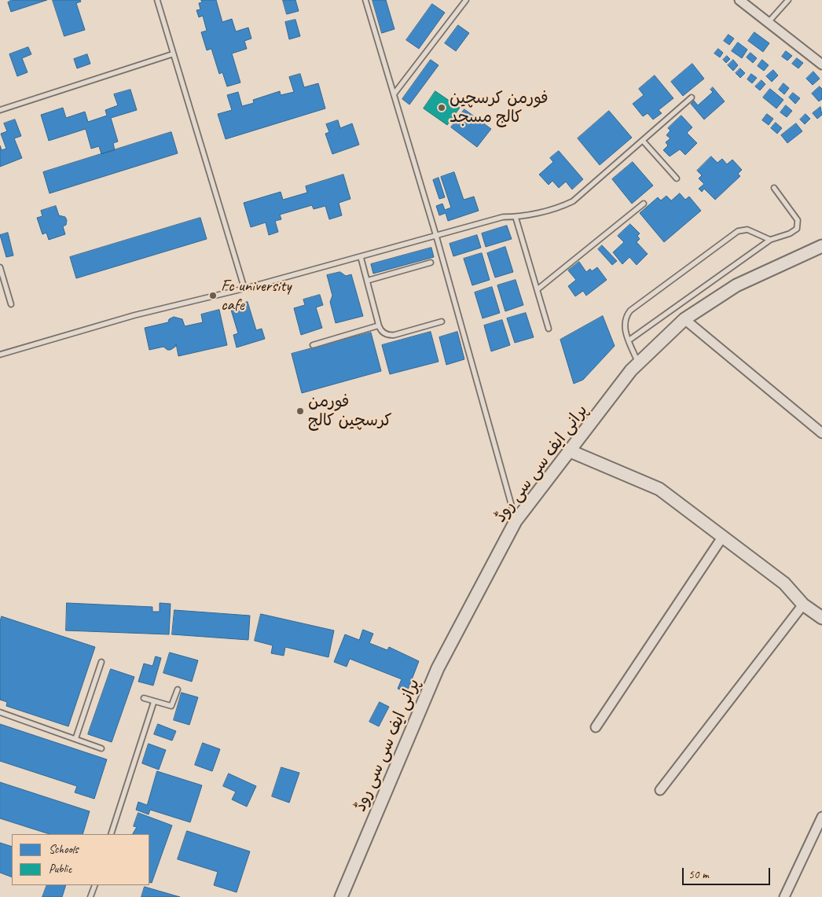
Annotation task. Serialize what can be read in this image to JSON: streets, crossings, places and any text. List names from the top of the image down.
{
  "streets": {
    "street": ["پرانی ایف سی سی روڈ"]
  },
  "places": ["فورمن کرسچین کالج مسجد", "Fc university cafe", "فورمن کرسچین کالج"],
  "legend": ["Schools", "Public"],
  "scale_bar": "50 m"
}
